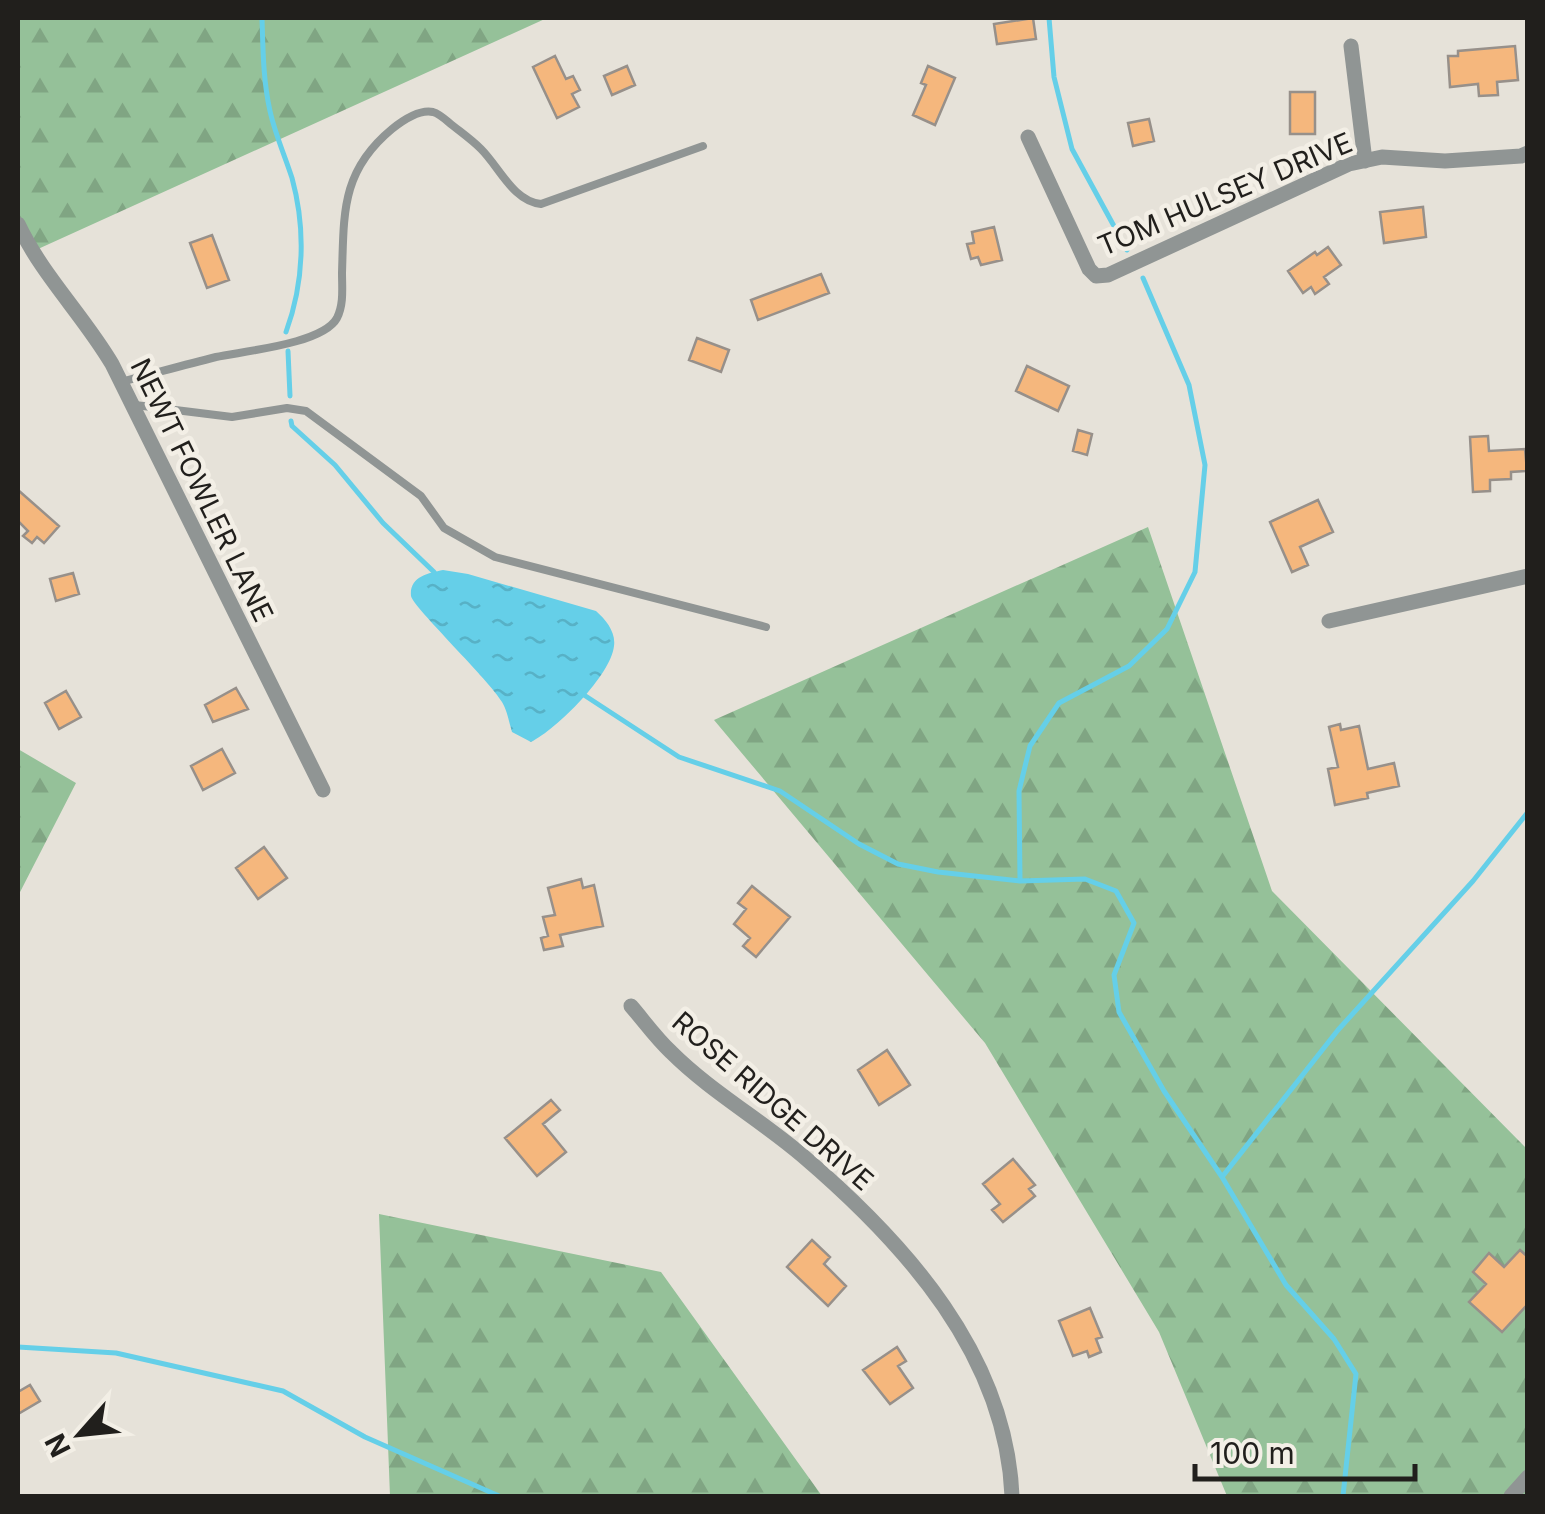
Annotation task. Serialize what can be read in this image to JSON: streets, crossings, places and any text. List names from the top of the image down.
{
  "streets": {
    "street": ["TOM HULSEY DRIVE", "NEWT FOWLER LANE", "ROSE RIDGE DRIVE"]
  },
  "scale_bar": "100 m",
  "north": "bottom left"
}
